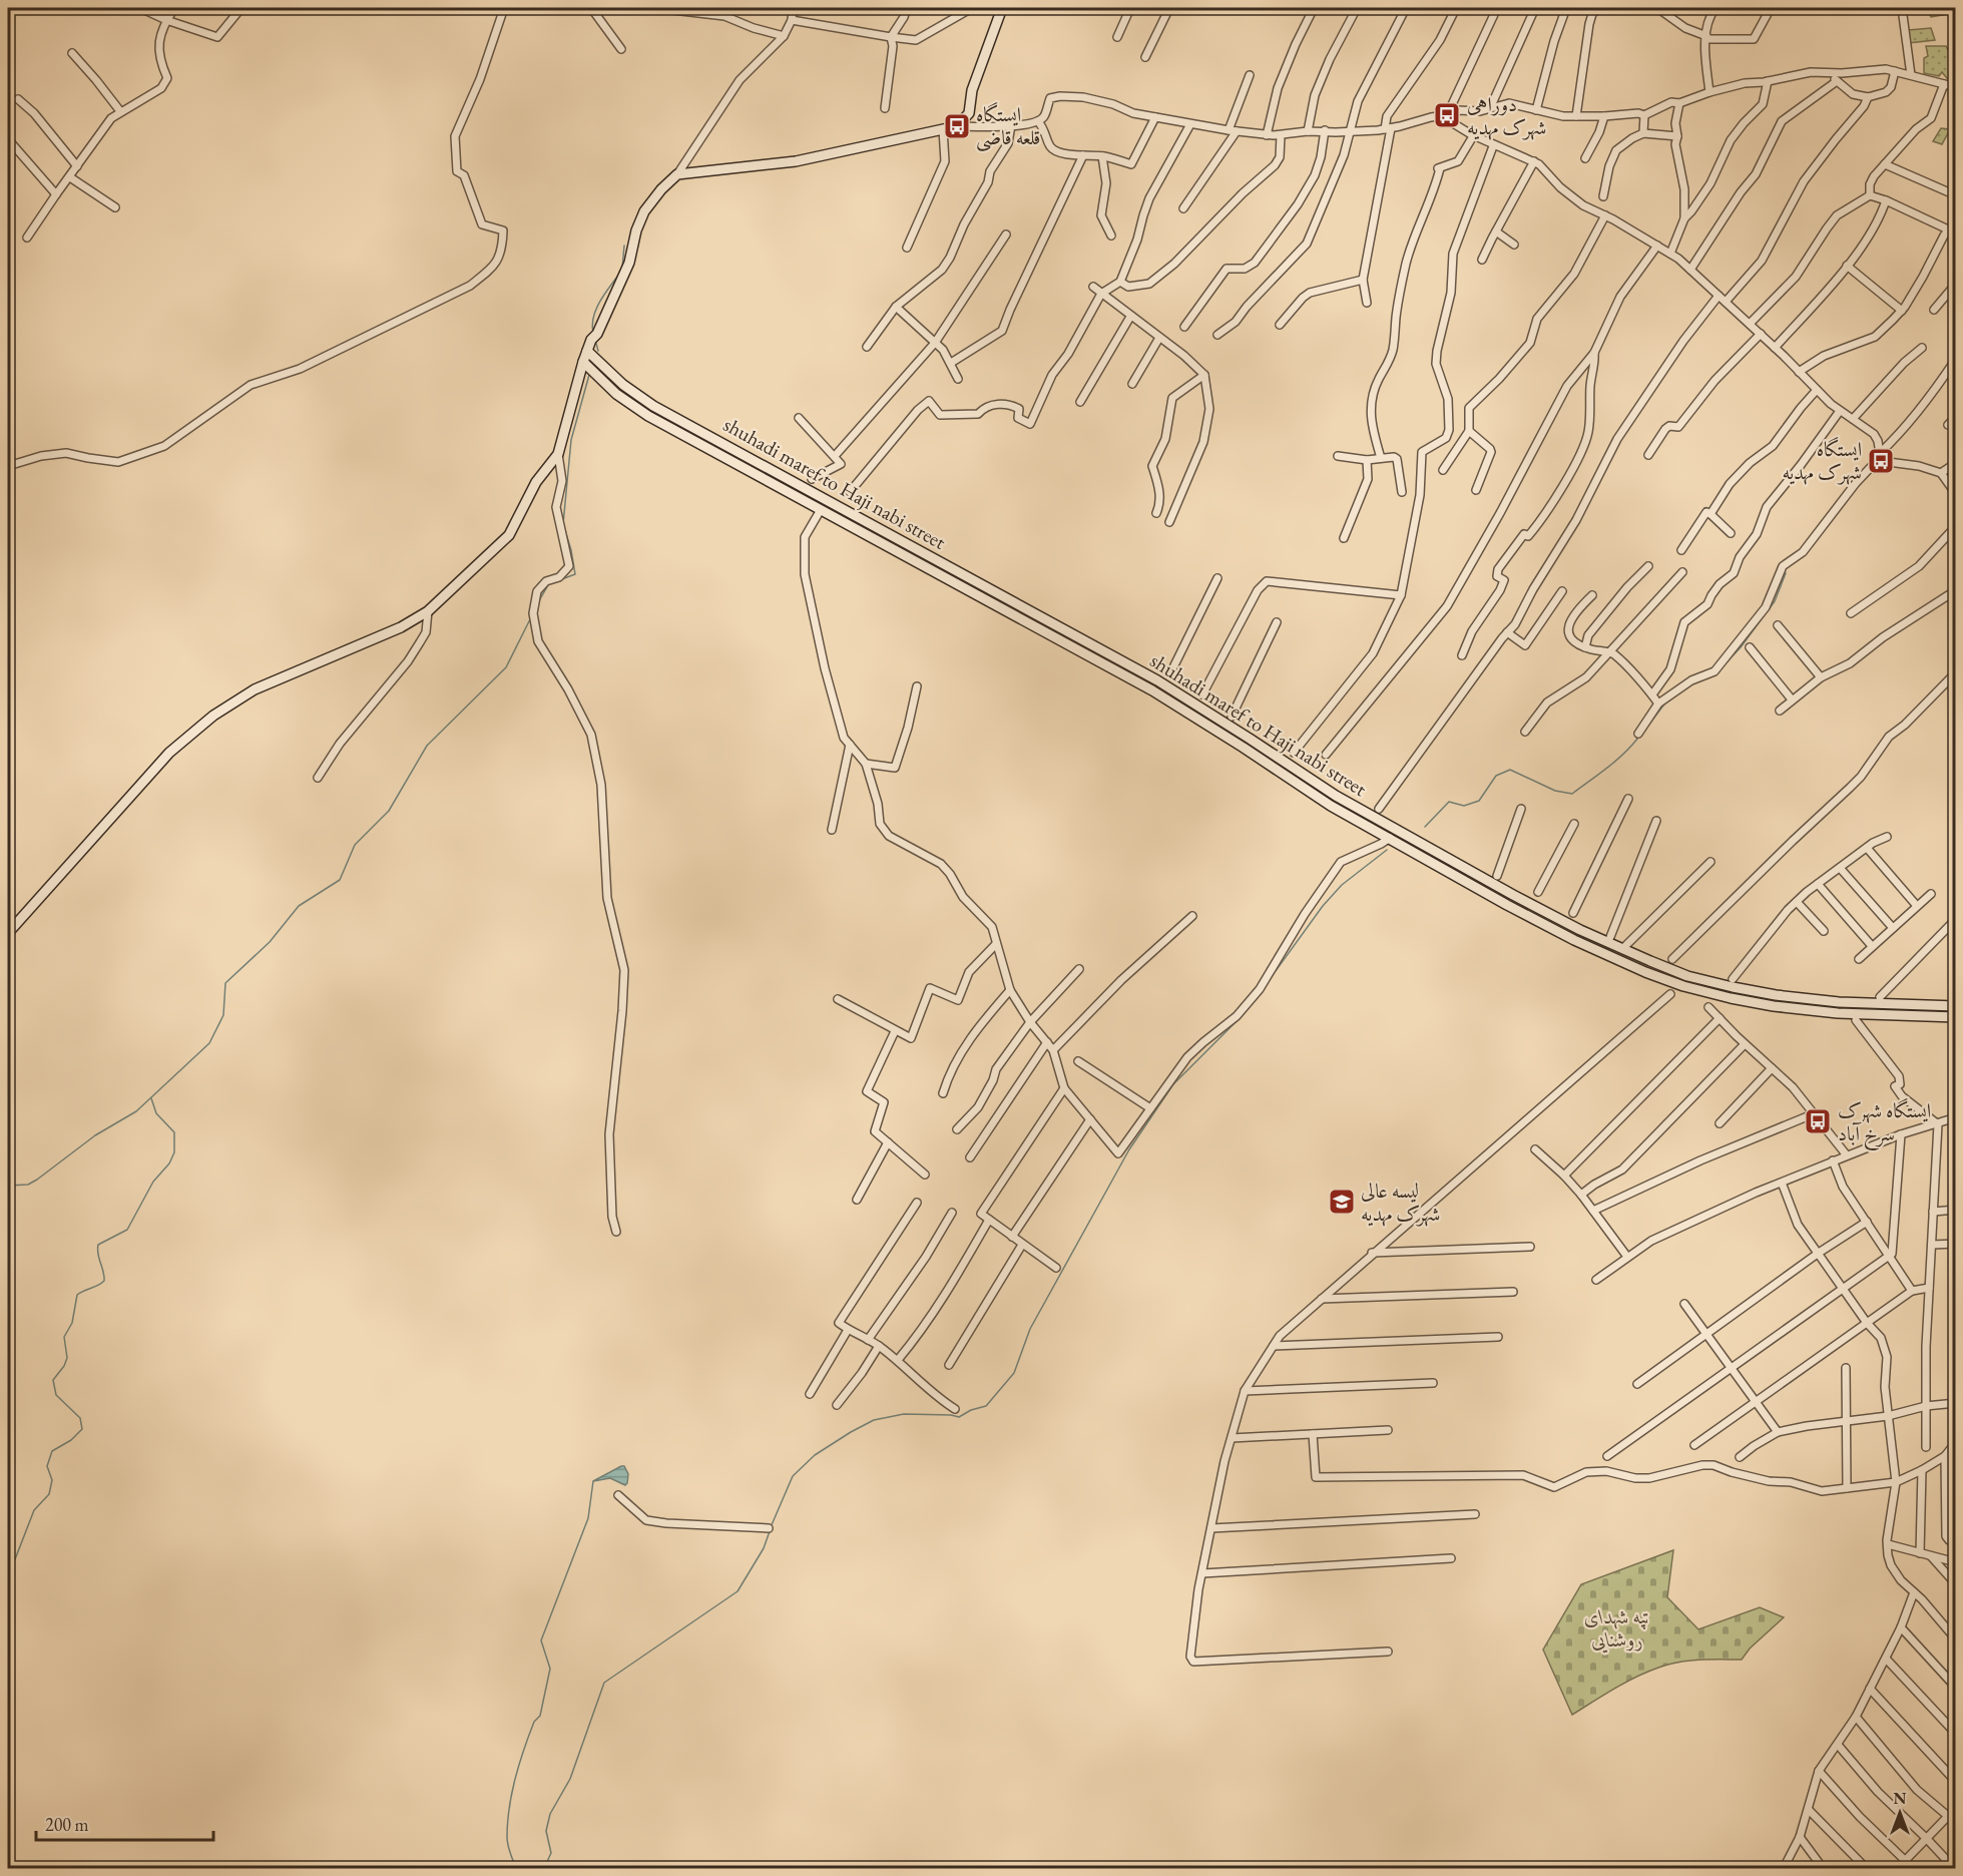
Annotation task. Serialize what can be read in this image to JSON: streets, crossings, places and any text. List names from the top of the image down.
{
  "streets": {
    "main road": ["shuhadi maref to Haji nabi street"]
  },
  "parks": ["تپه شهدای روشنایی"],
  "places": {
    "bus stop": [
      "دوراهی شهرک مهدیه",
      "ایستگاه قلعه قاضی",
      "ایستگاه شهرک مهدیه",
      "ایستگاه شهرک سرخ آباد"
    ],
    "school or university": ["لیسه عالی شهرک مهدیه"]
  },
  "scale_bar": "200 m",
  "north": "top"
}
